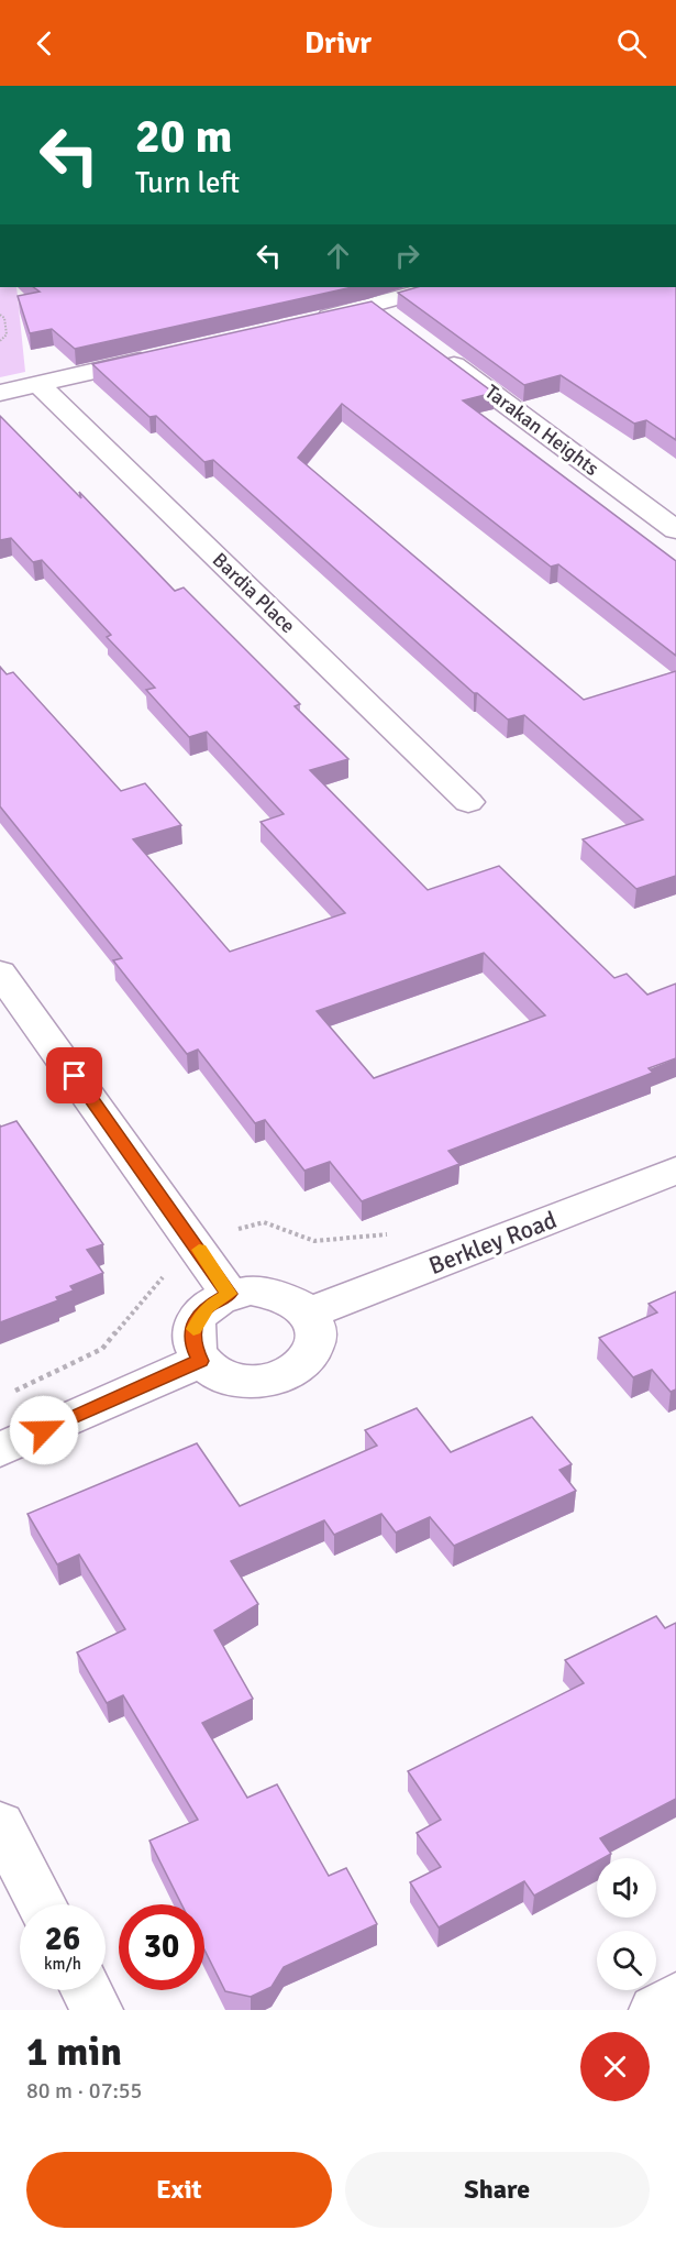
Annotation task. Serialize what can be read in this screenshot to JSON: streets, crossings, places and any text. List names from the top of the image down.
{
  "streets": {
    "street": ["Tarakan Heights", "Bardia Place", "Berkley Road"]
  },
  "page": {
    "header": "Drivr",
    "turn": ["20 m", "Turn left"],
    "speed": "26 km/h",
    "limit": "30",
    "heading": ["1 min", "80 m · 07:55"],
    "buttons": ["Exit", "Share"]
  }
}
